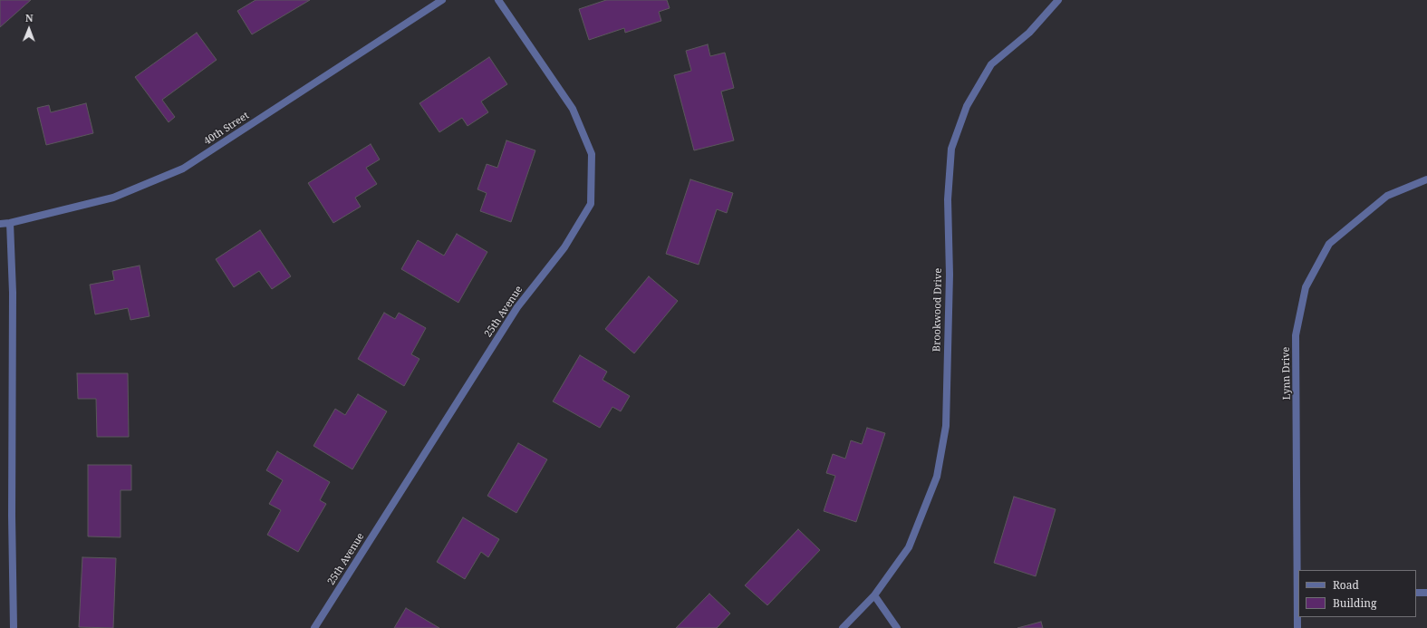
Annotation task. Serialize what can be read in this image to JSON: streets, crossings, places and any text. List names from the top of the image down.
{
  "streets": {
    "street": [
      "40th Street",
      "Brookwood Drive",
      "25th Avenue",
      "Lynn Drive"
    ]
  },
  "legend": ["Road", "Building"],
  "north": "top"
}
